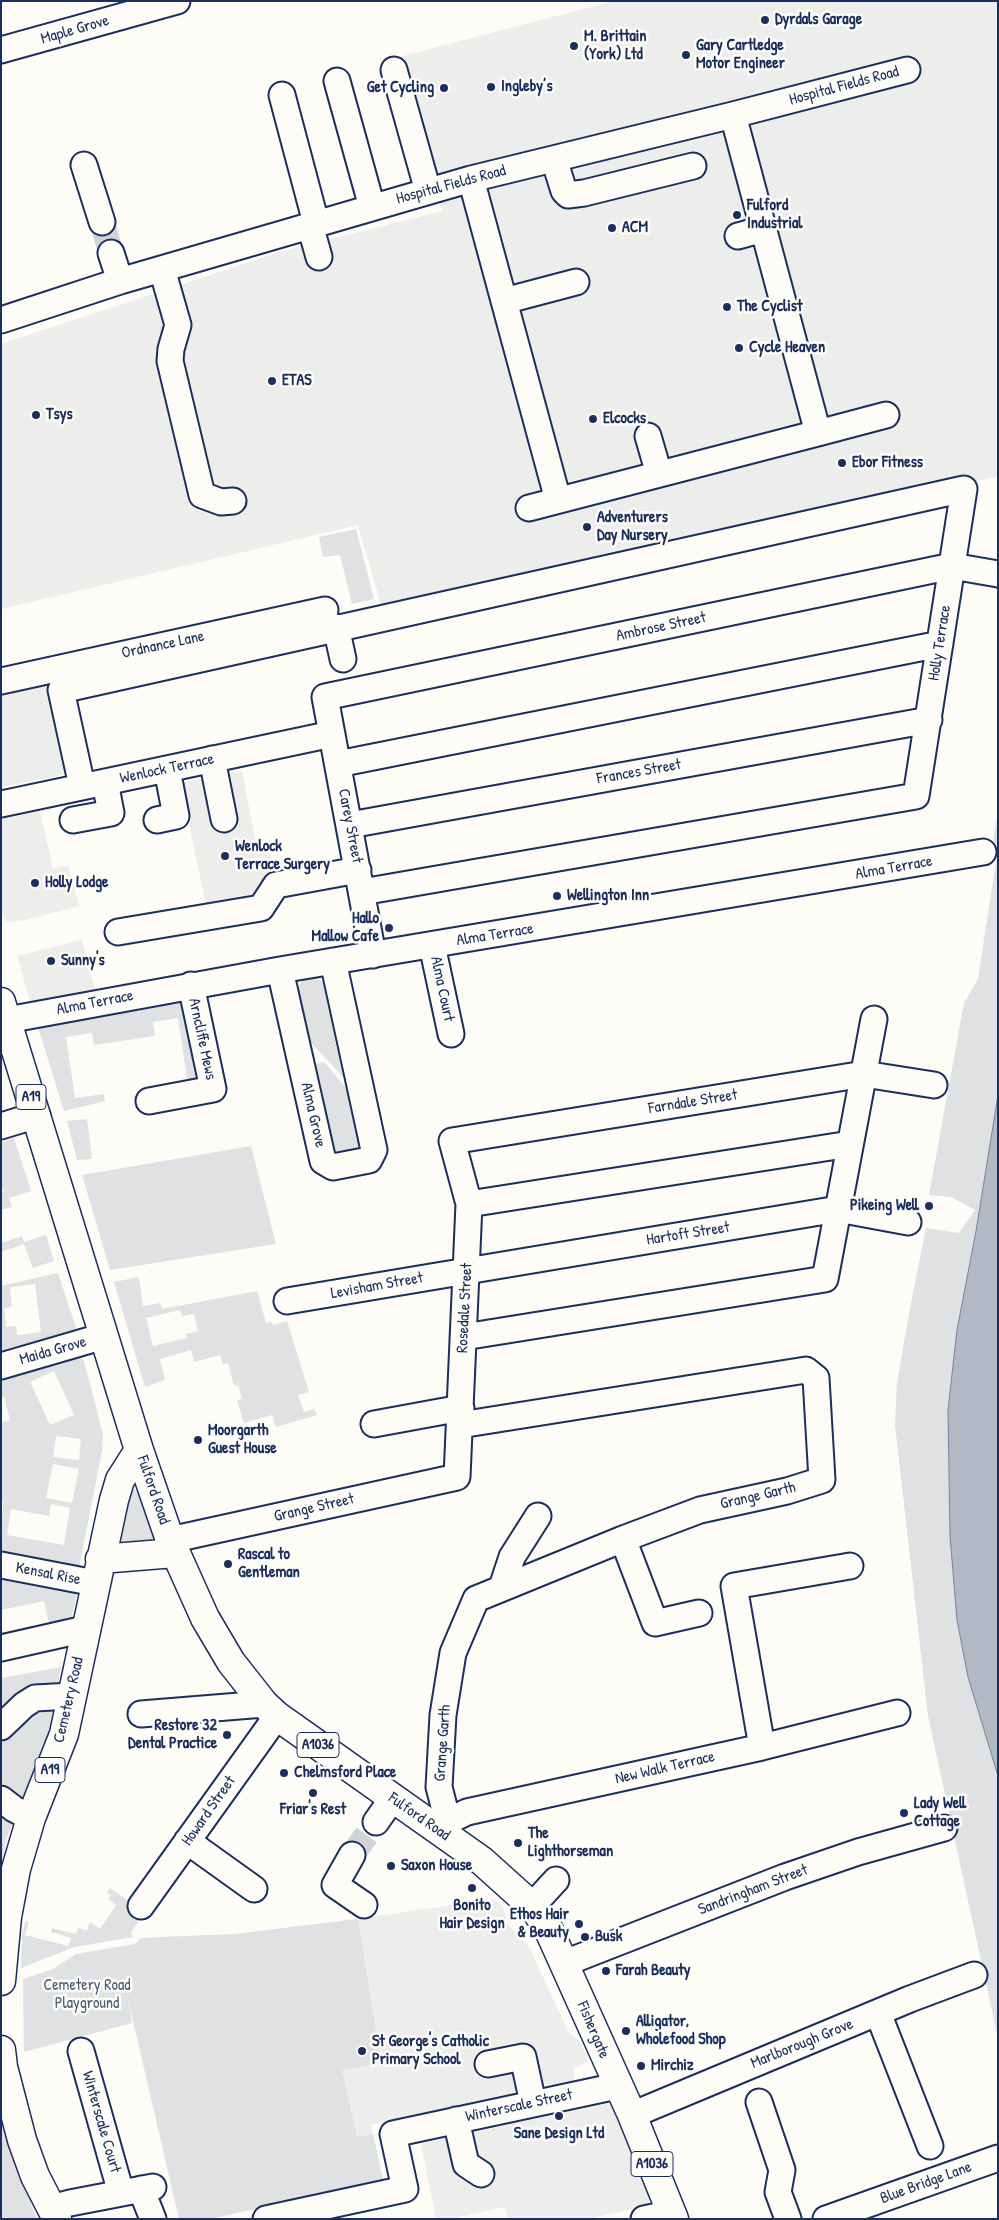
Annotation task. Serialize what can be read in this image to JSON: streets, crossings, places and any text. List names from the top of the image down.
{
  "streets": {
    "main road": [
      "A19",
      "Fulford Road",
      "Cemetery Road",
      "A1036",
      "Fishergate"
    ],
    "street": [
      "Maple Grove",
      "Hospital Fields Road",
      "Ambrose Street",
      "Holly Terrace",
      "Ordnance Lane",
      "Wenlock Terrace",
      "Frances Street",
      "Carey Street",
      "Alma Terrace",
      "Alma Court",
      "Arncliffe Mews",
      "Farndale Street",
      "Alma Grove",
      "Hartoft Street",
      "Levisham Street",
      "Rosedale Street",
      "Maida Grove",
      "Grange Garth",
      "Grange Street",
      "Kensal Rise",
      "New Walk Terrace",
      "Howard Street",
      "Sandringham Street",
      "Marlborough Grove",
      "Winterscale Street",
      "Winterscale Court",
      "Blue Bridge Lane"
    ]
  },
  "crossings": [
    ["Ambrose Street", "Holly Terrace"],
    ["Ambrose Street", "Carey Street"],
    ["Holly Terrace", "Ordnance Lane"],
    ["Holly Terrace", "Frances Street"],
    ["Holly Terrace", "Carey Street"],
    ["Wenlock Terrace", "Carey Street"],
    ["Frances Street", "Carey Street"],
    ["Carey Street", "Alma Terrace"],
    ["Alma Terrace", "Alma Court"],
    ["Alma Terrace", "Arncliffe Mews"],
    ["Alma Terrace", "Alma Grove"],
    ["Alma Terrace", "Fulford Road"],
    ["Farndale Street", "Rosedale Street"],
    ["Hartoft Street", "Levisham Street"],
    ["Hartoft Street", "Rosedale Street"],
    ["Levisham Street", "Rosedale Street"],
    ["Rosedale Street", "Grange Garth"],
    ["Rosedale Street", "Grange Street"],
    ["Maida Grove", "Fulford Road"],
    ["Fulford Road", "Grange Garth"],
    ["Fulford Road", "Grange Street"],
    ["Fulford Road", "Cemetery Road"],
    ["Fulford Road", "New Walk Terrace"],
    ["Fulford Road", "Howard Street"],
    ["Fulford Road", "Fishergate"],
    ["Grange Garth", "New Walk Terrace"],
    ["Kensal Rise", "Cemetery Road"],
    ["Sandringham Street", "Fishergate"],
    ["Fishergate", "Marlborough Grove"],
    ["Fishergate", "Winterscale Street"]
  ],
  "parks": ["Cemetery Road Playground"],
  "places": [
    "Dyrdals Garage",
    "M. Brittain (York) Ltd",
    "Gary Cartledge Motor Engineer",
    "Ingleby’s",
    "Get Cycling",
    "Fulford Industrial",
    "ACM",
    "The Cyclist",
    "Cycle Heaven",
    "ETAS",
    "Tsys",
    "Elcocks",
    "Ebor Fitness",
    "Adventurers Day Nursery",
    "Wenlock Terrace Surgery",
    "Holly Lodge",
    "Wellington Inn",
    "Hallo Mallow Cafe",
    "Sunny's",
    "Pikeing Well",
    "Moorgarth Guest House",
    "Rascal to Gentleman",
    "Restore 32 Dental Practice",
    "Chelmsford Place",
    "Friar's Rest",
    "Lady Well Cottage",
    "The Lighthorseman",
    "Saxon House",
    "Bonito Hair Design",
    "Ethos Hair & Beauty",
    "Busk",
    "Farah Beauty",
    "Alligator, Wholefood Shop",
    "St George's Catholic Primary School",
    "Mirchiz",
    "Sane Design Ltd"
  ]
}
